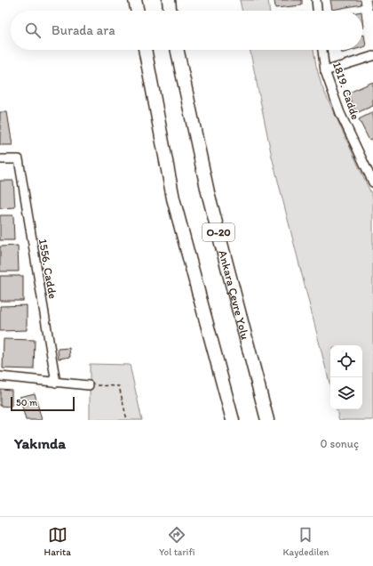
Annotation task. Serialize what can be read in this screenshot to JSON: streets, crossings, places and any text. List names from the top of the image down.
{
  "streets": {
    "highway": ["O-20", "Ankara Çevre Yolu"],
    "street": ["1819. Cadde", "1556. Cadde"]
  },
  "scale_bar": "50 m",
  "page": {
    "search": "Burada ara",
    "scale": "50 m",
    "heading": ["Yakında", "0 sonuç"],
    "nav": ["Harita", "Yol tarifi", "Kaydedilen"]
  }
}
